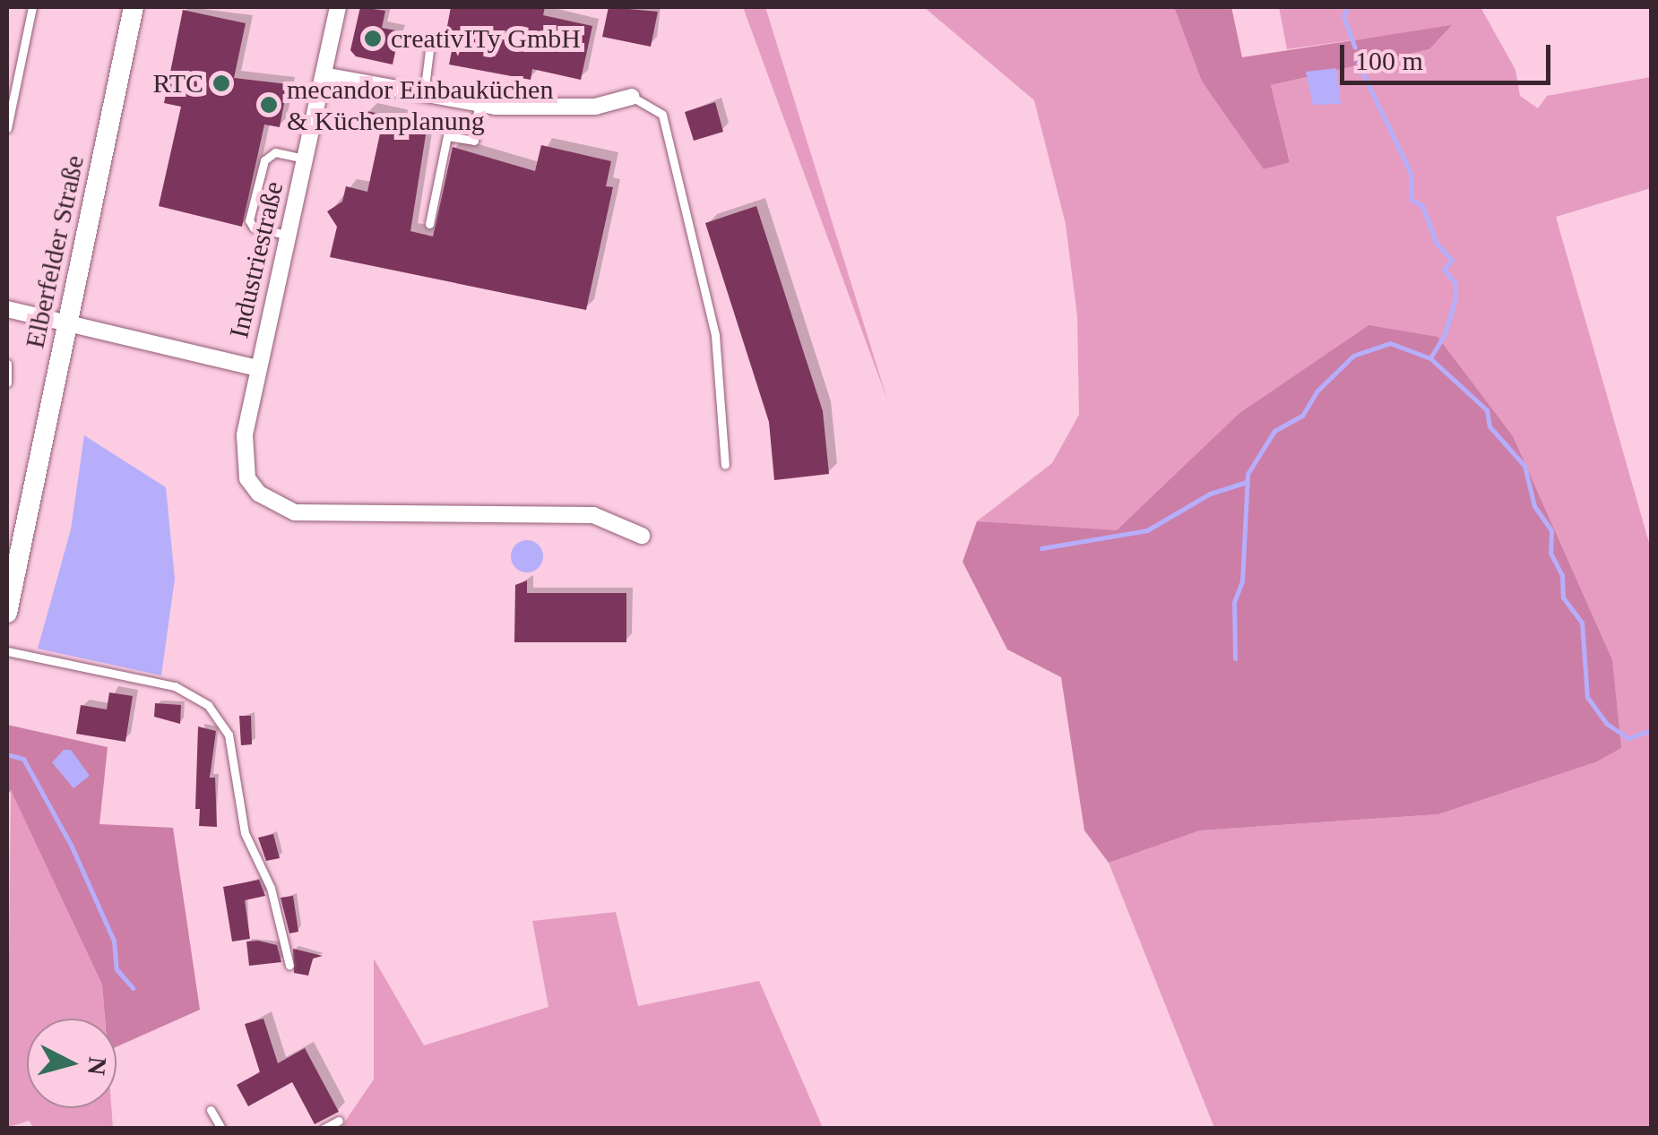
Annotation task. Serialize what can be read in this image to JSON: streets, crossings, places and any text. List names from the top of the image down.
{
  "streets": {
    "street": ["Elberfelder Straße", "Industriestraße"]
  },
  "crossings": [
    ["Elberfelder Straße", "Industriestraße"]
  ],
  "places": ["creativITy GmbH", "RTC", "mecandor Einbauküchen & Küchenplanung"],
  "scale_bar": "100 m",
  "north": "right"
}
